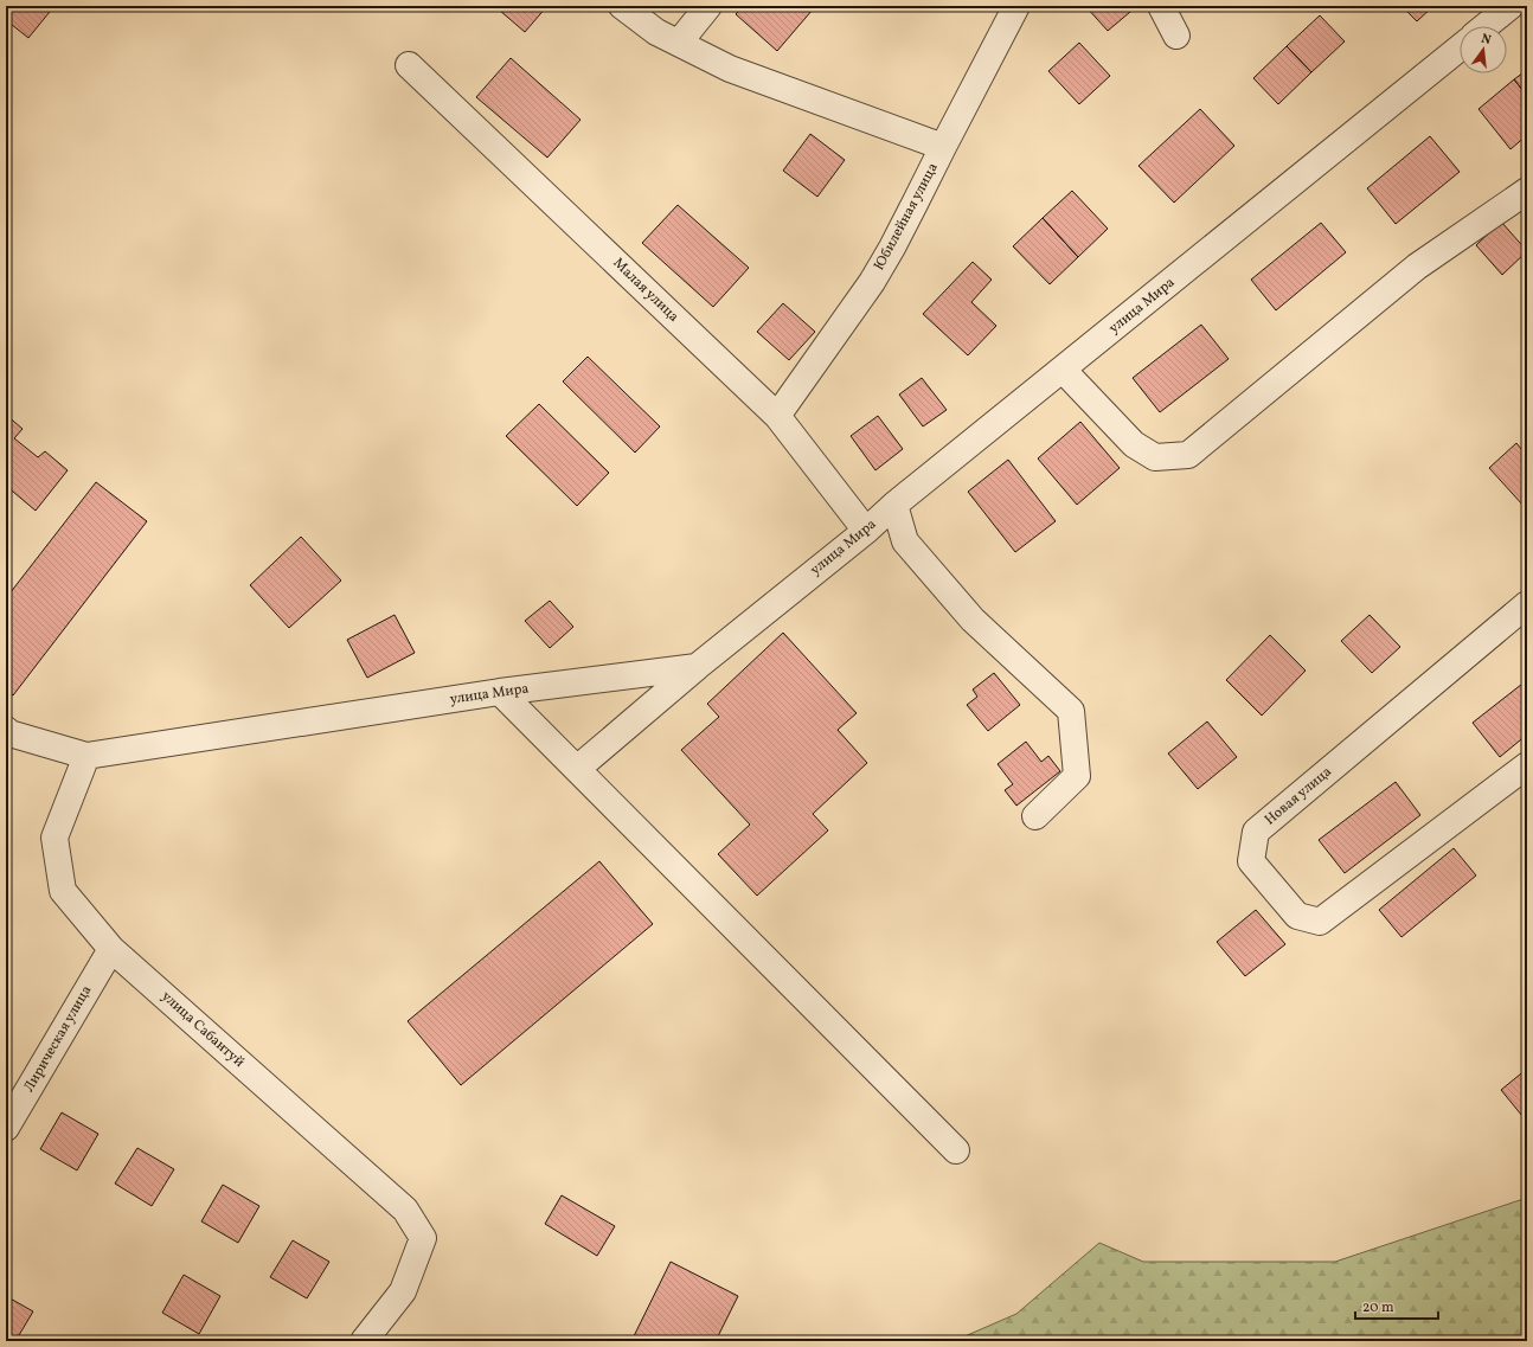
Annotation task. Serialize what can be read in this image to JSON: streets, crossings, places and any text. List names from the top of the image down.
{
  "streets": {
    "street": [
      "Юбилейная улица",
      "Малая улица",
      "улица Мира",
      "Новая улица",
      "улица Сабантуй",
      "Лирическая улица"
    ]
  },
  "crossings": [
    ["Юбилейная улица", "Малая улица"],
    ["Малая улица", "улица Мира"],
    ["улица Мира", "улица Сабантуй"],
    ["улица Сабантуй", "Лирическая улица"]
  ],
  "scale_bar": "20 m",
  "north": "top"
}
